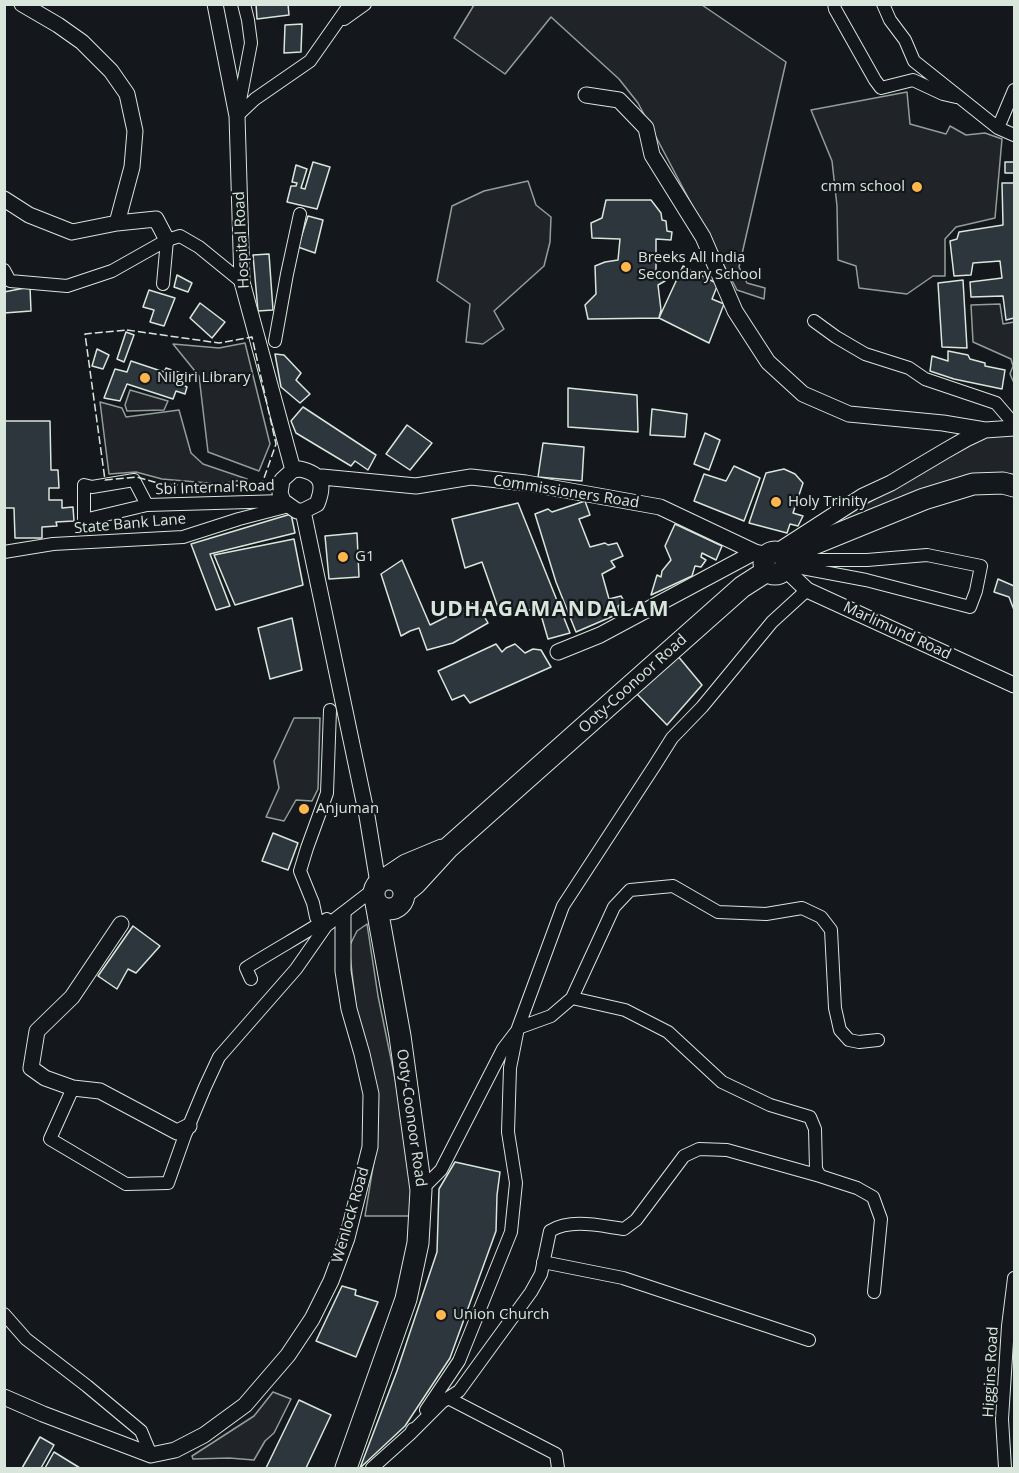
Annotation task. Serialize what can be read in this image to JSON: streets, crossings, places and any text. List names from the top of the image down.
{
  "streets": {
    "highway": ["Ooty-Coonoor Road"],
    "street": [
      "Hospital Road",
      "Sbi Internal Road",
      "Commissioners Road",
      "State Bank Lane",
      "Marlimund Road",
      "Wenlock Road",
      "Higgins Road"
    ]
  },
  "crossings": [
    ["Hospital Road", "Sbi Internal Road"],
    ["Hospital Road", "Commissioners Road"],
    ["Hospital Road", "State Bank Lane"],
    ["Sbi Internal Road", "Commissioners Road"],
    ["Sbi Internal Road", "State Bank Lane"],
    ["Commissioners Road", "State Bank Lane"],
    ["Commissioners Road", "Marlimund Road"],
    ["Commissioners Road", "Ooty-Coonoor Road"],
    ["Marlimund Road", "Ooty-Coonoor Road"]
  ],
  "districts": ["UDHAGAMANDALAM"],
  "places": [
    "cmm school",
    "Breeks All India Secondary School",
    "Nilgiri Library",
    "Holy Trinity",
    "G1",
    "Anjuman",
    "Union Church"
  ]
}
